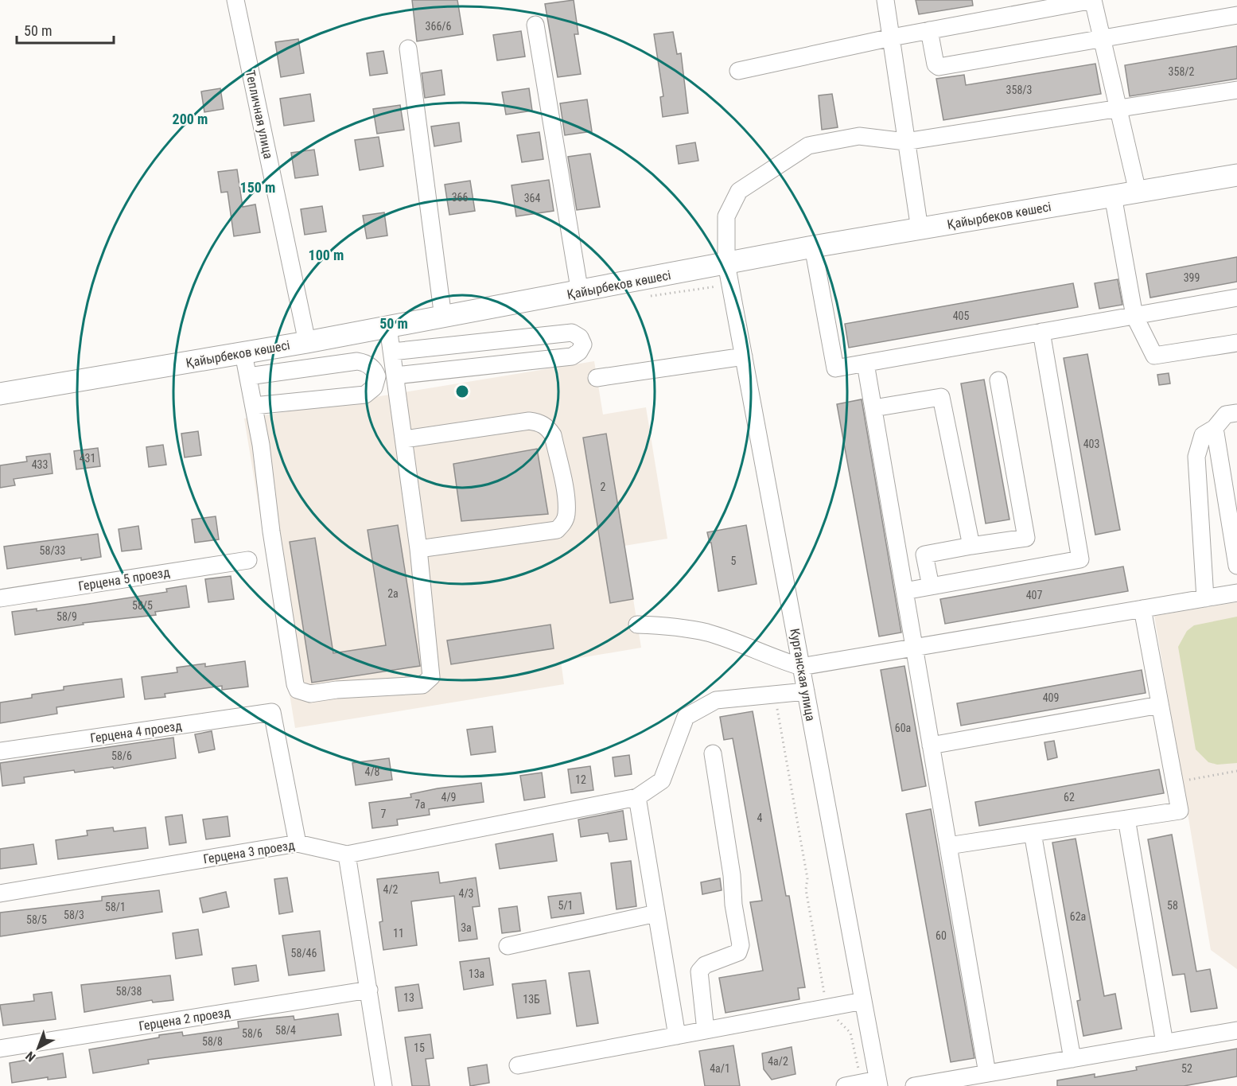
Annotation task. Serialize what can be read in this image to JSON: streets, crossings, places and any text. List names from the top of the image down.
{
  "streets": {
    "main road": ["Қайырбеков көшесі"],
    "street": [
      "Тепличная улица",
      "Герцена 5 проезд",
      "Курганская улица",
      "Герцена 4 проезд",
      "Герцена 3 проезд",
      "Герцена 2 проезд"
    ]
  },
  "crossings": [
    ["Тепличная улица", "Қайырбеков көшесі"],
    ["Қайырбеков көшесі", "Курганская улица"],
    ["Герцена 4 проезд", "Герцена 3 проезд"]
  ],
  "house_numbers": [
    "366/6",
    "358/2",
    "358/3",
    "366",
    "364",
    "399",
    "405",
    "403",
    "431",
    "433",
    "2",
    "58/33",
    "5",
    "2а",
    "407",
    "58/5",
    "58/9",
    "409",
    "60а",
    "58/6",
    "4/8",
    "12",
    "4/9",
    "62",
    "7а",
    "7",
    "4",
    "4/2",
    "4/3",
    "5/1",
    "58",
    "58/1",
    "58/3",
    "62а",
    "58/5",
    "3а",
    "11",
    "60",
    "58/46",
    "13а",
    "58/38",
    "13",
    "13Б",
    "58/4",
    "58/6",
    "58/8",
    "15",
    "4а/2",
    "4а/1",
    "52"
  ],
  "scale_bar": "50 m",
  "north": "bottom left",
  "rings": [
    "200 m",
    "150 m",
    "100 m",
    "50 m"
  ]
}
